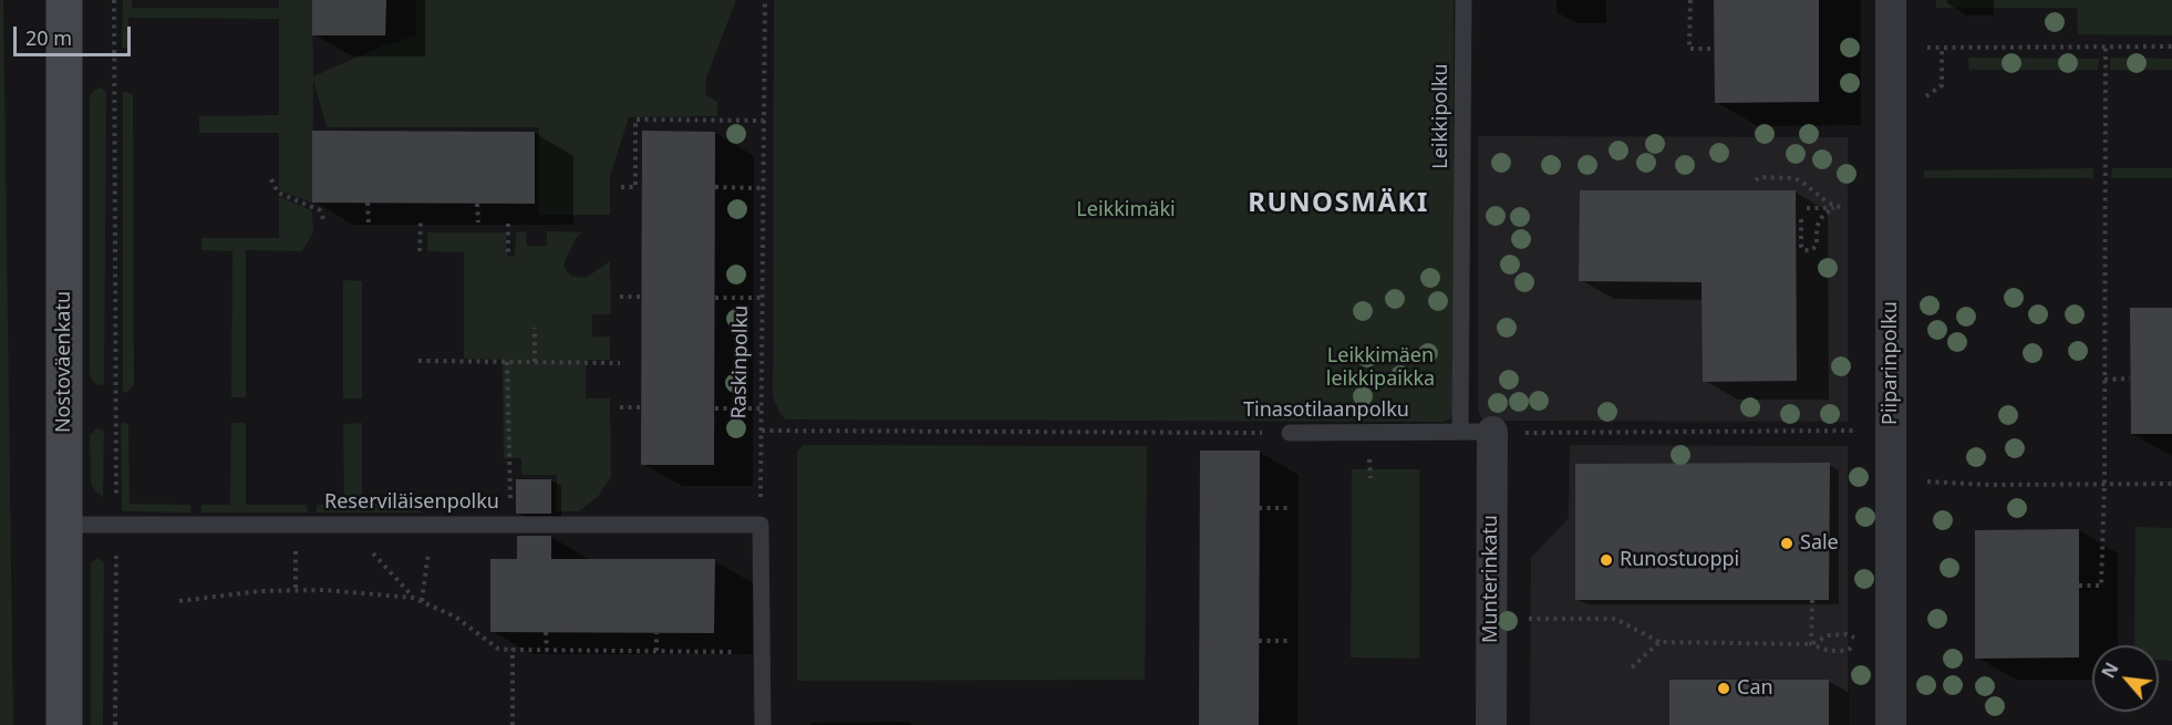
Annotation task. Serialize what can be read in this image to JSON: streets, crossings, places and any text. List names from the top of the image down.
{
  "streets": {
    "street": ["Nostoväenkatu", "Piiparinpolku", "Munterinkatu"],
    "lane": ["Leikkipolku", "Tinasotilaanpolku", "Reserviläisenpolku"],
    "path": ["Raskinpolku"]
  },
  "crossings": [
    ["Leikkipolku", "Tinasotilaanpolku"],
    ["Nostoväenkatu", "Reserviläisenpolku"],
    ["Raskinpolku", "Tinasotilaanpolku"],
    ["Raskinpolku", "Reserviläisenpolku"],
    ["Tinasotilaanpolku", "Munterinkatu"]
  ],
  "districts": ["RUNOSMÄKI"],
  "parks": ["Leikkimäki", "Leikkimäen leikkipaikka"],
  "places": ["Sale", "Runostuoppi", "Can"],
  "scale_bar": "20 m",
  "north": "top left"
}
